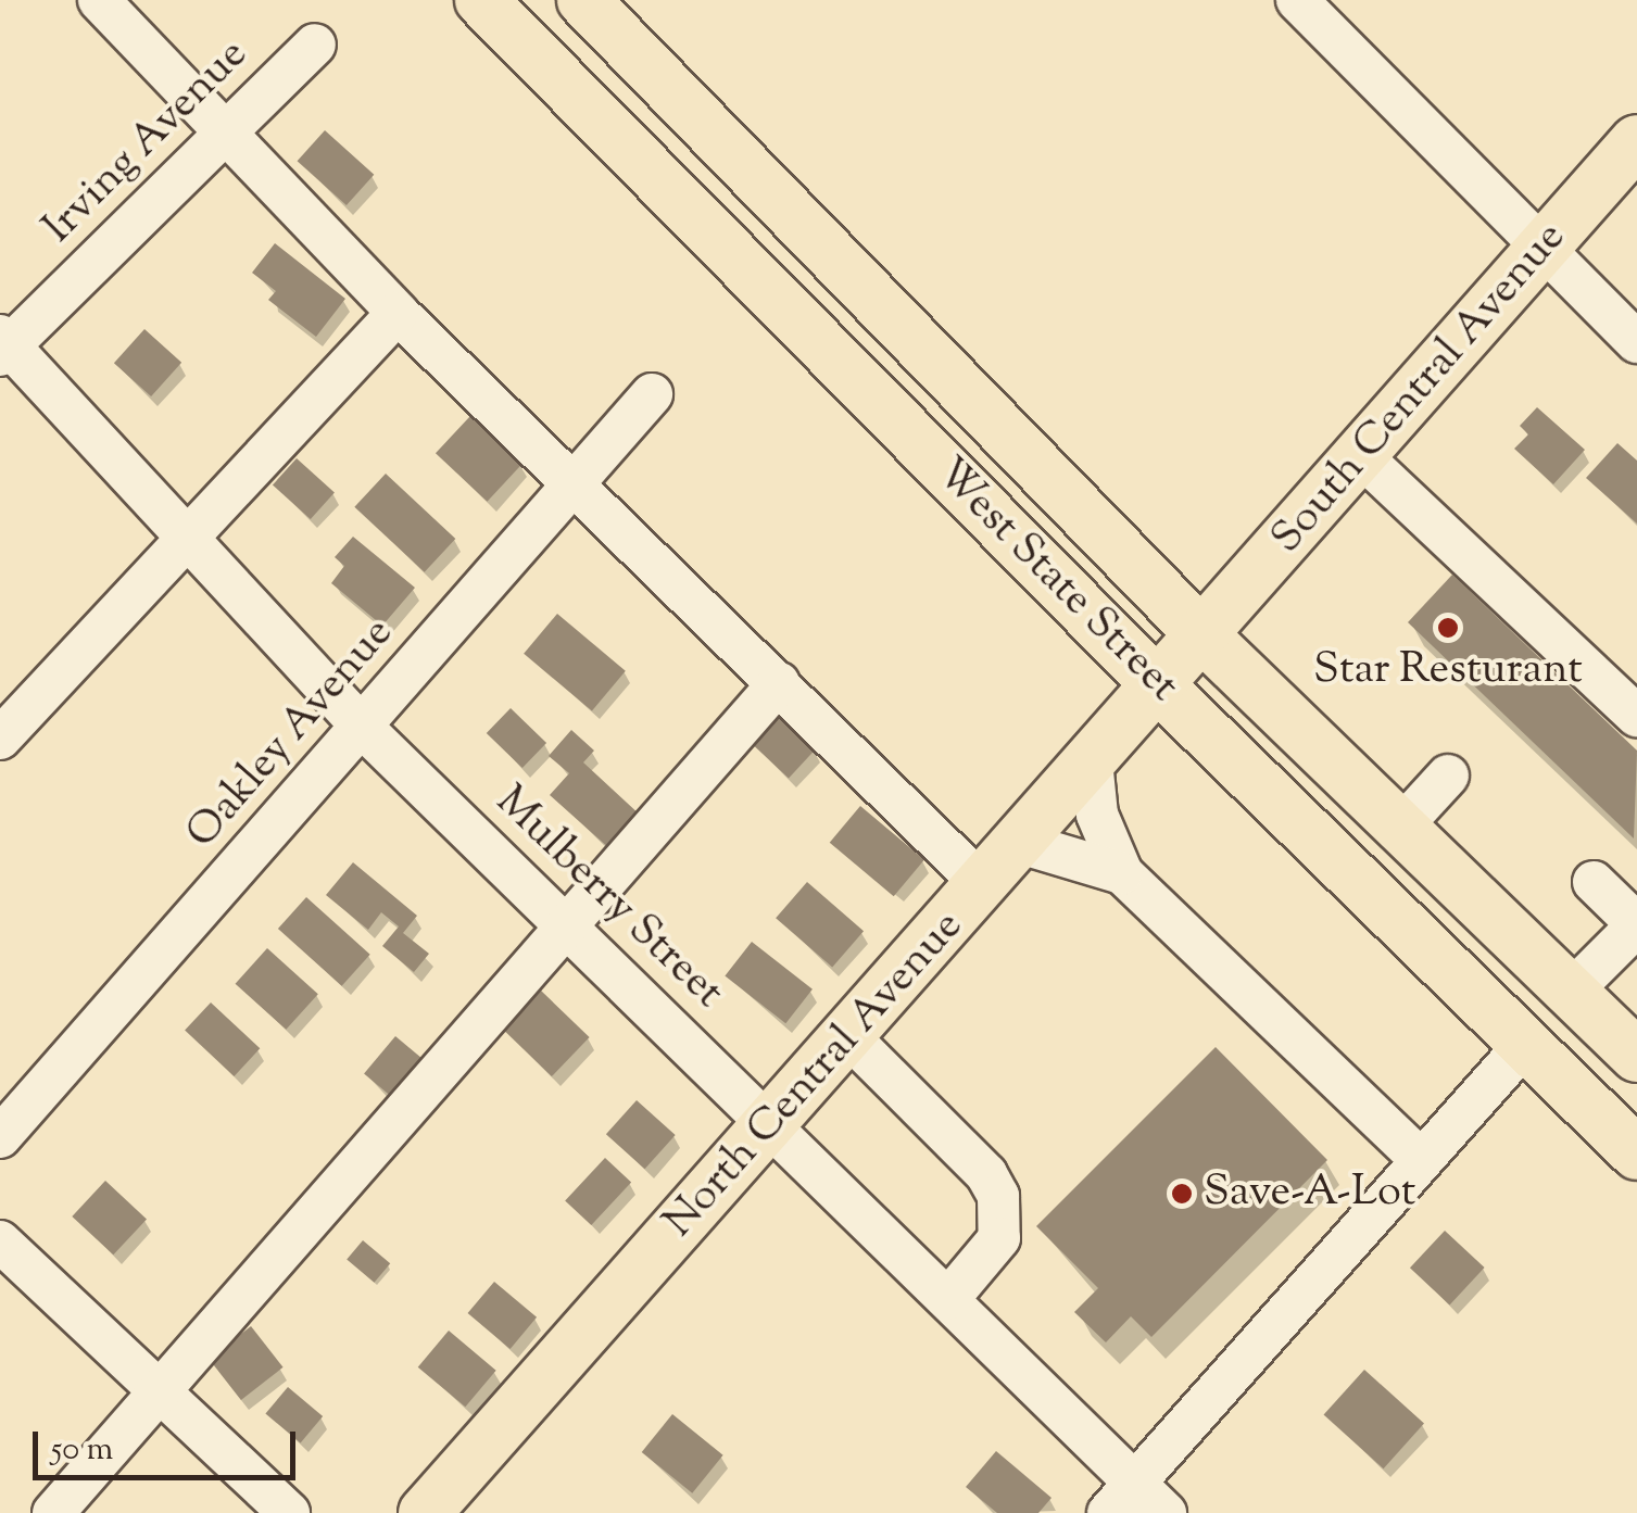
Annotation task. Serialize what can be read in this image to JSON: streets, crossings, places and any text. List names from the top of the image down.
{
  "streets": {
    "main road": ["South Central Avenue", "West State Street", "North Central Avenue"],
    "street": ["Irving Avenue", "Oakley Avenue", "Mulberry Street"]
  },
  "crossings": [
    ["Irving Avenue", "Mulberry Street"],
    ["South Central Avenue", "West State Street"],
    ["South Central Avenue", "North Central Avenue"],
    ["West State Street", "North Central Avenue"],
    ["Oakley Avenue", "Mulberry Street"],
    ["Mulberry Street", "North Central Avenue"]
  ],
  "places": ["Star Resturant", "Save-A-Lot"],
  "scale_bar": "50 m"
}
